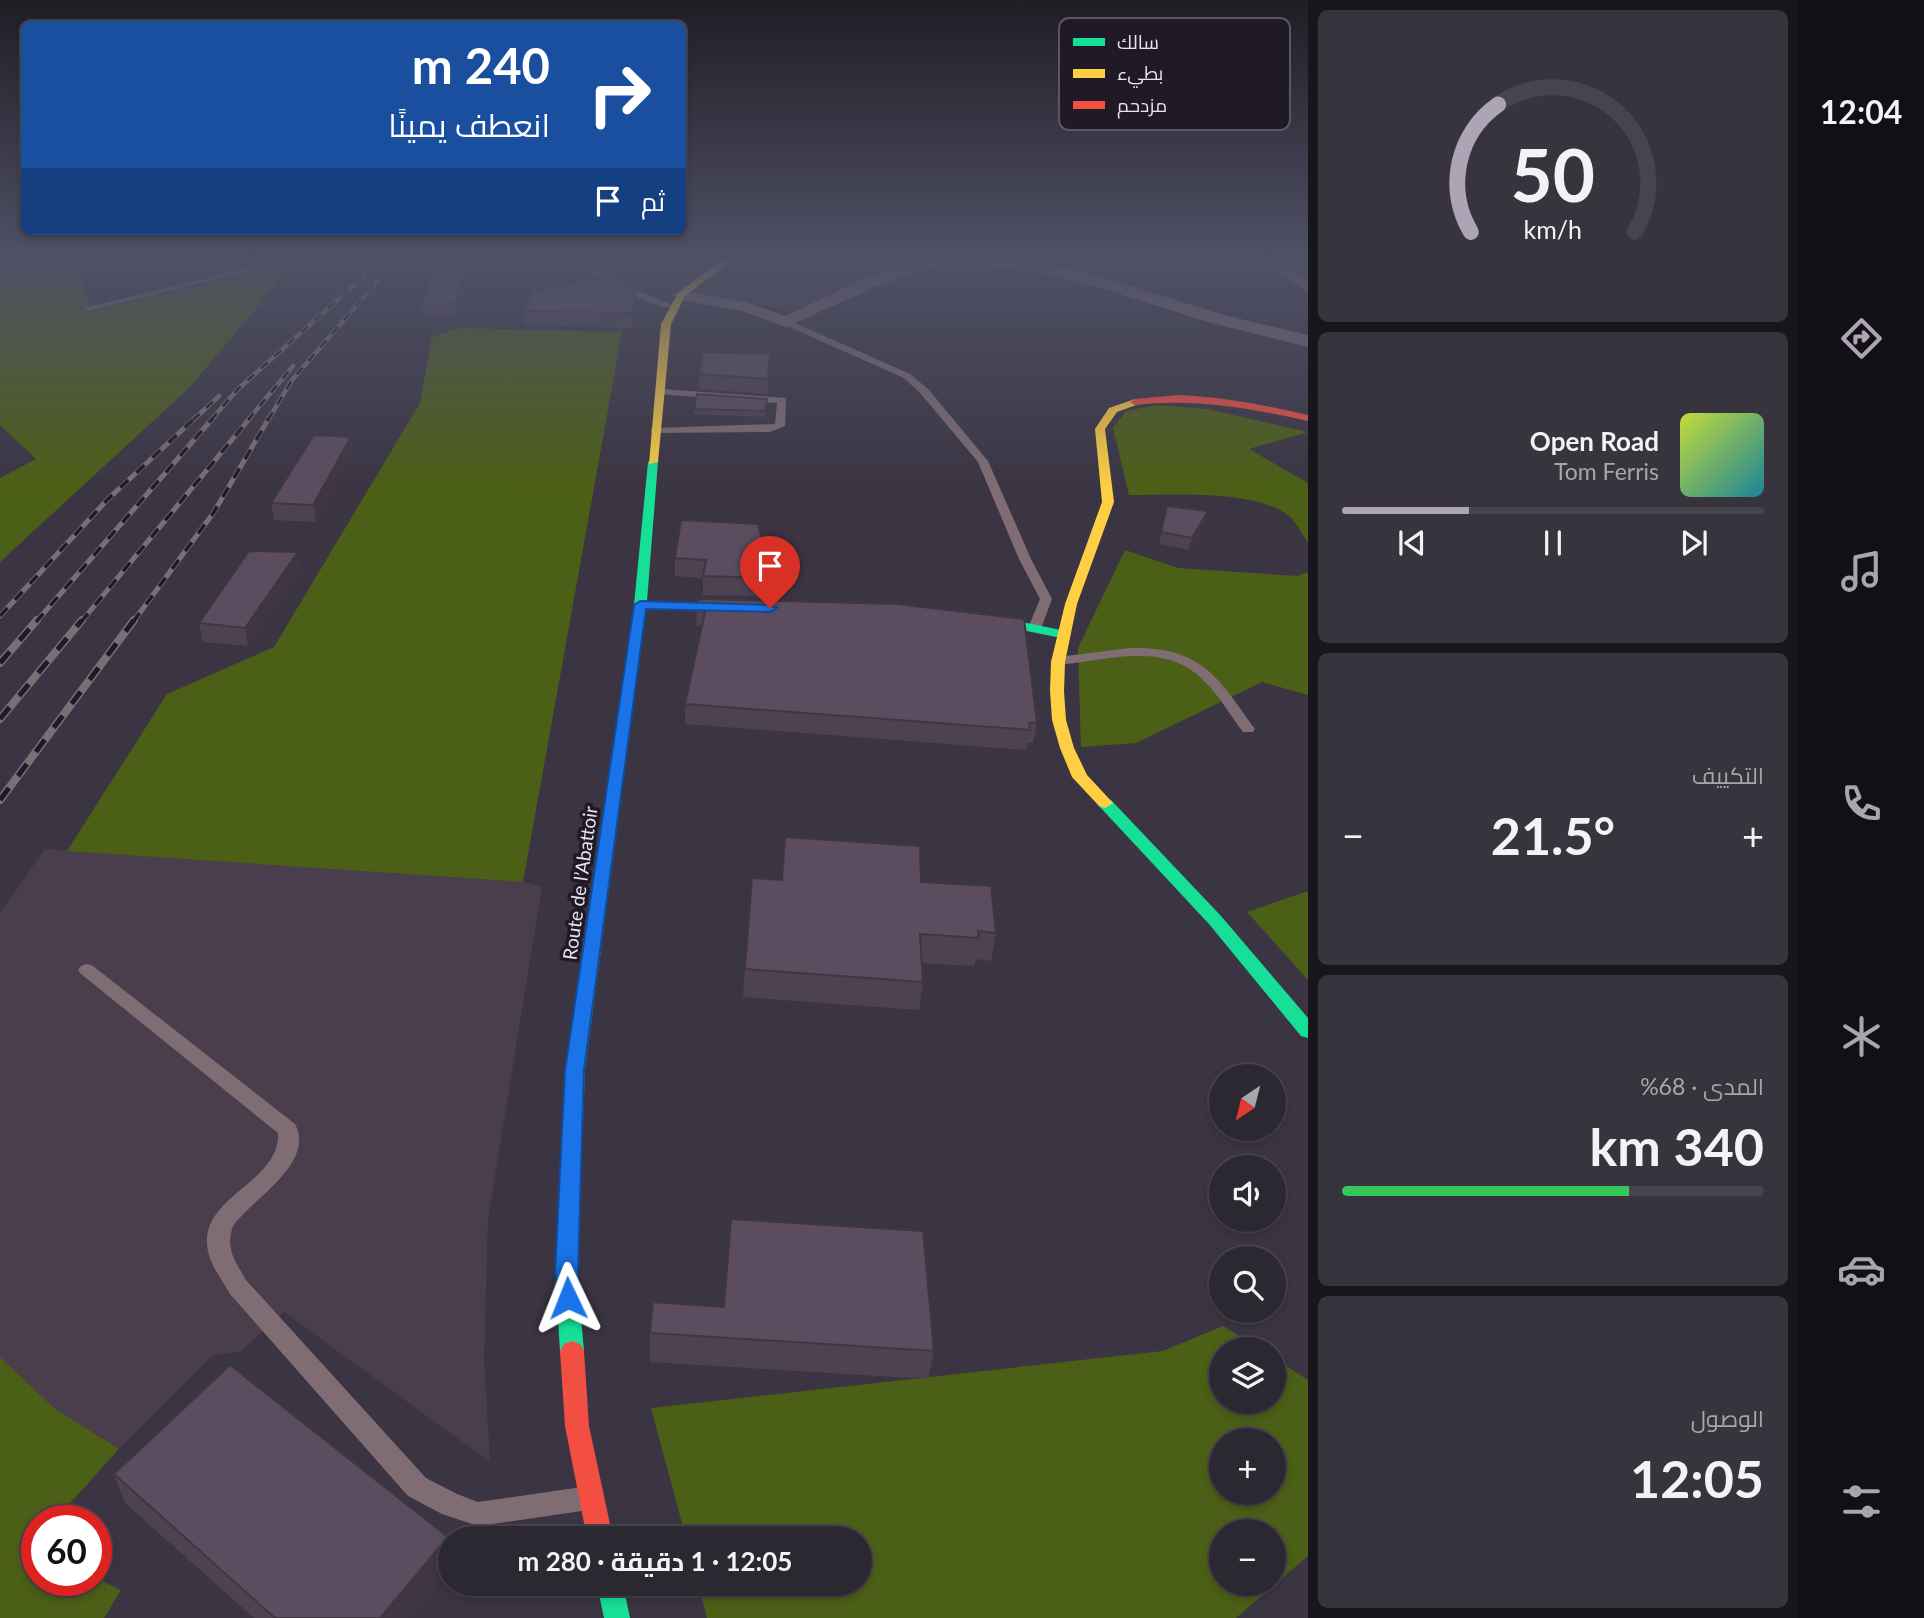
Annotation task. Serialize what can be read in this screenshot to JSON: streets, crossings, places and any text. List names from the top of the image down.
{
  "streets": {
    "main road": ["Route de l’Abattoir"]
  },
  "legend": ["سالك", "بطيء", "مزدحم"],
  "north": "bottom left",
  "page": {
    "tabs": "12:04",
    "turn": ["240 m", "انعطف يمينًا"],
    "then": "ثم",
    "song": ["Open Road", "Tom Ferris"],
    "tile": [
      "التكييف",
      ["المدى · 68%", "340 km"],
      ["الوصول", "12:05"]
    ],
    "heat": ["−", "21.5°", "+"],
    "map_buttons": ["+", "−"],
    "limit": "60",
    "trip": "12:05 · 1 دقيقة · 280 m",
    "gauge": ["50", "km/h"]
  }
}
